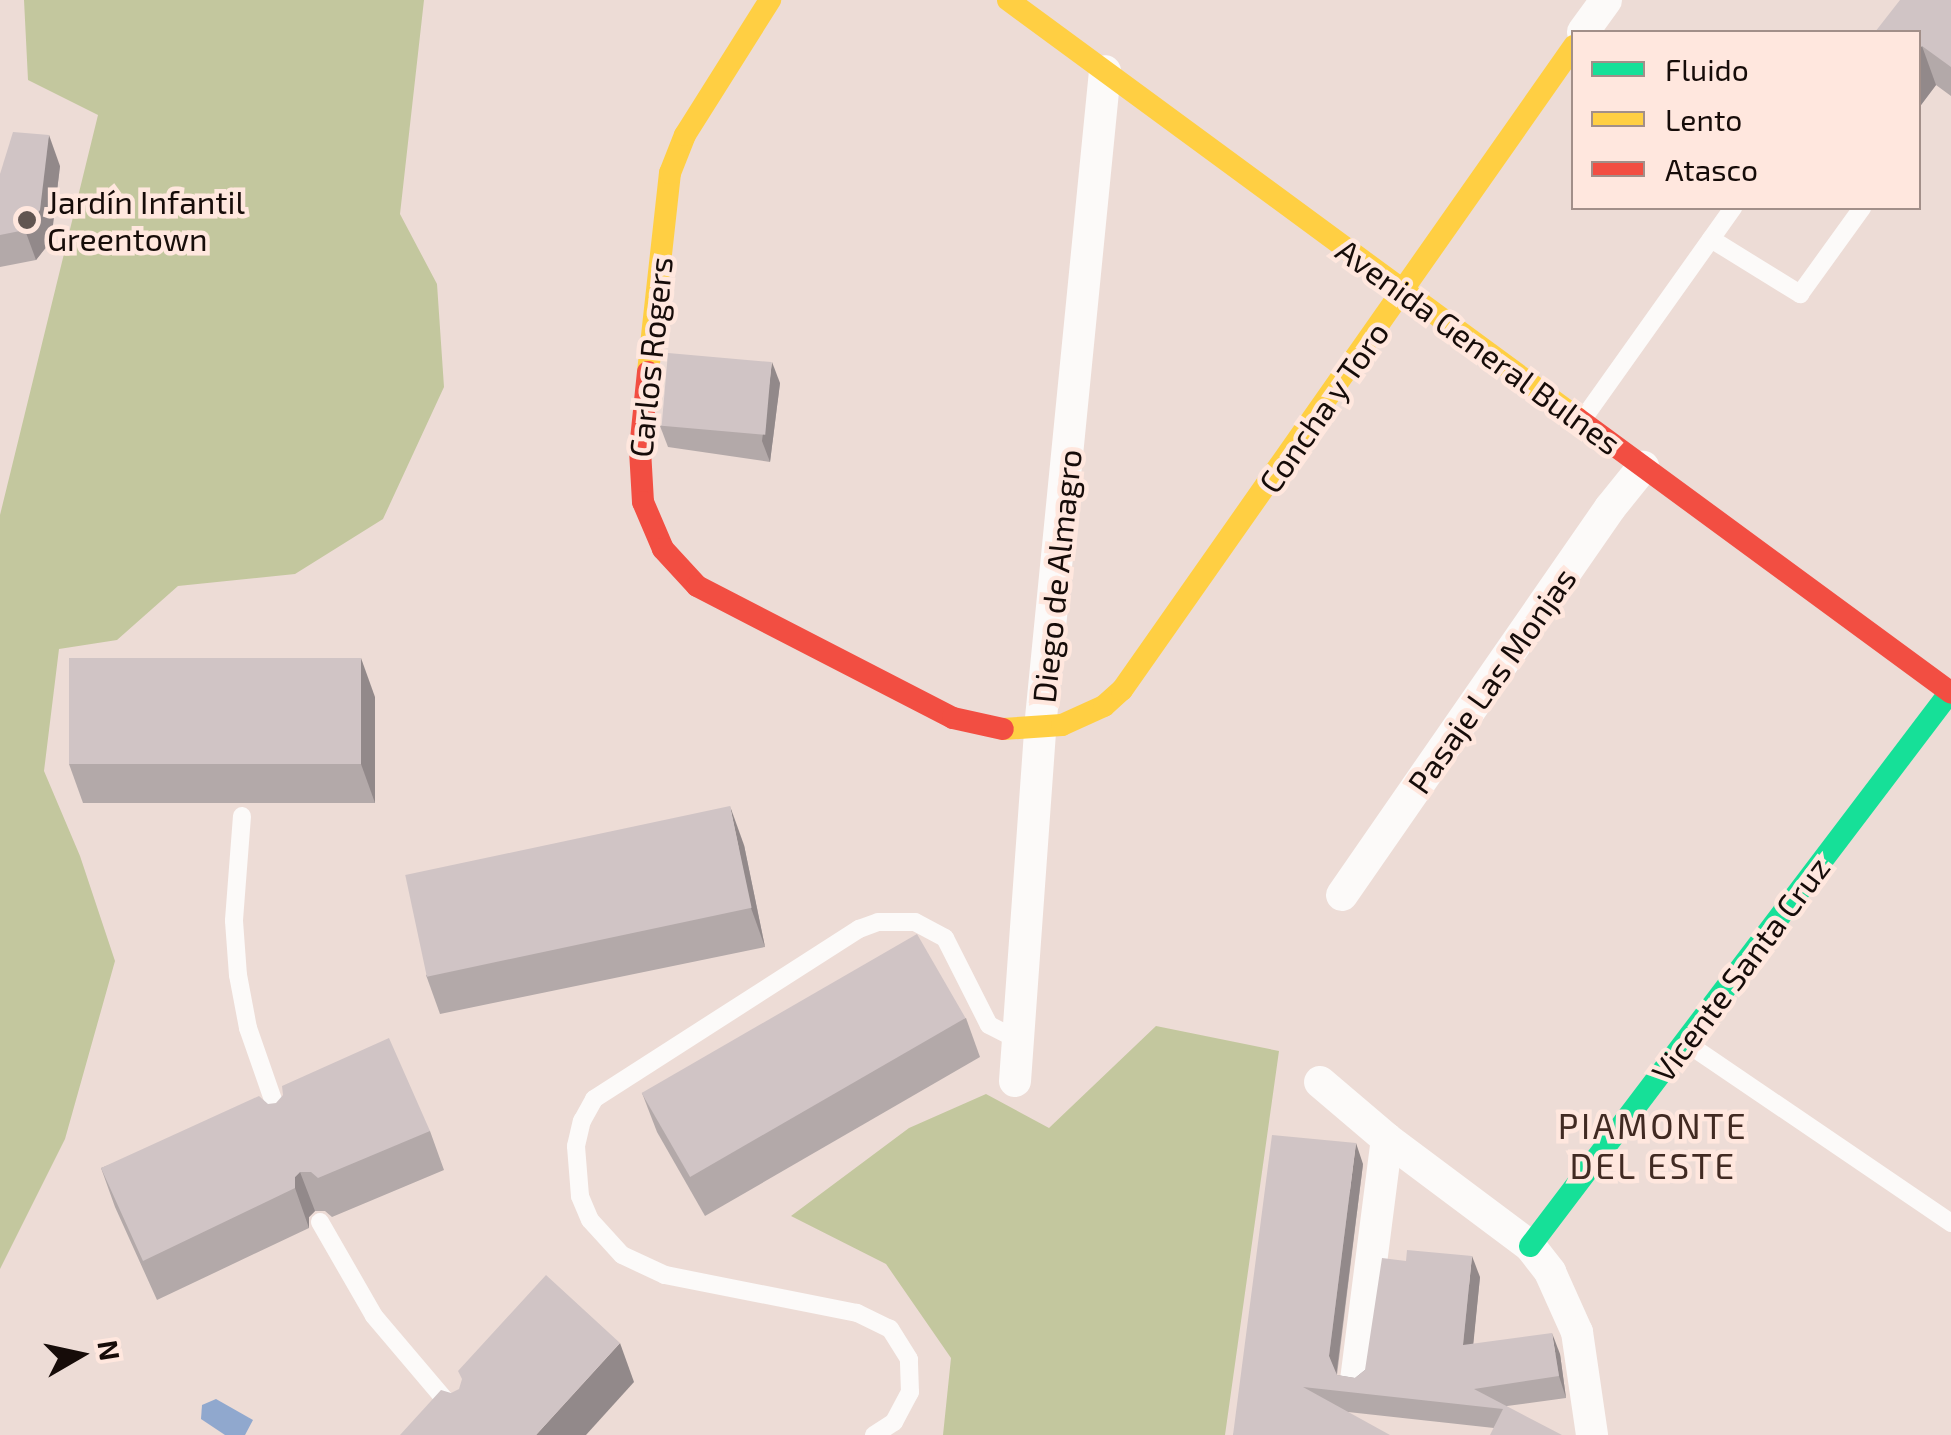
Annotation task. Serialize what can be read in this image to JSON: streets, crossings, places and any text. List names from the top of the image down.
{
  "streets": {
    "street": [
      "Avenida General Bulnes",
      "Carlos Rogers",
      "Concha y Toro",
      "Diego de Almagro",
      "Pasaje Las Monjas",
      "Vicente Santa Cruz"
    ]
  },
  "crossings": [
    ["Avenida General Bulnes", "Concha y Toro"],
    ["Avenida General Bulnes", "Diego de Almagro"],
    ["Avenida General Bulnes", "Pasaje Las Monjas"],
    ["Avenida General Bulnes", "Vicente Santa Cruz"],
    ["Carlos Rogers", "Concha y Toro"],
    ["Carlos Rogers", "Diego de Almagro"],
    ["Concha y Toro", "Diego de Almagro"]
  ],
  "districts": ["PIAMONTE DEL ESTE"],
  "places": ["Jardín Infantil Greentown"],
  "legend": ["Fluido", "Lento", "Atasco"],
  "north": "right"
}
